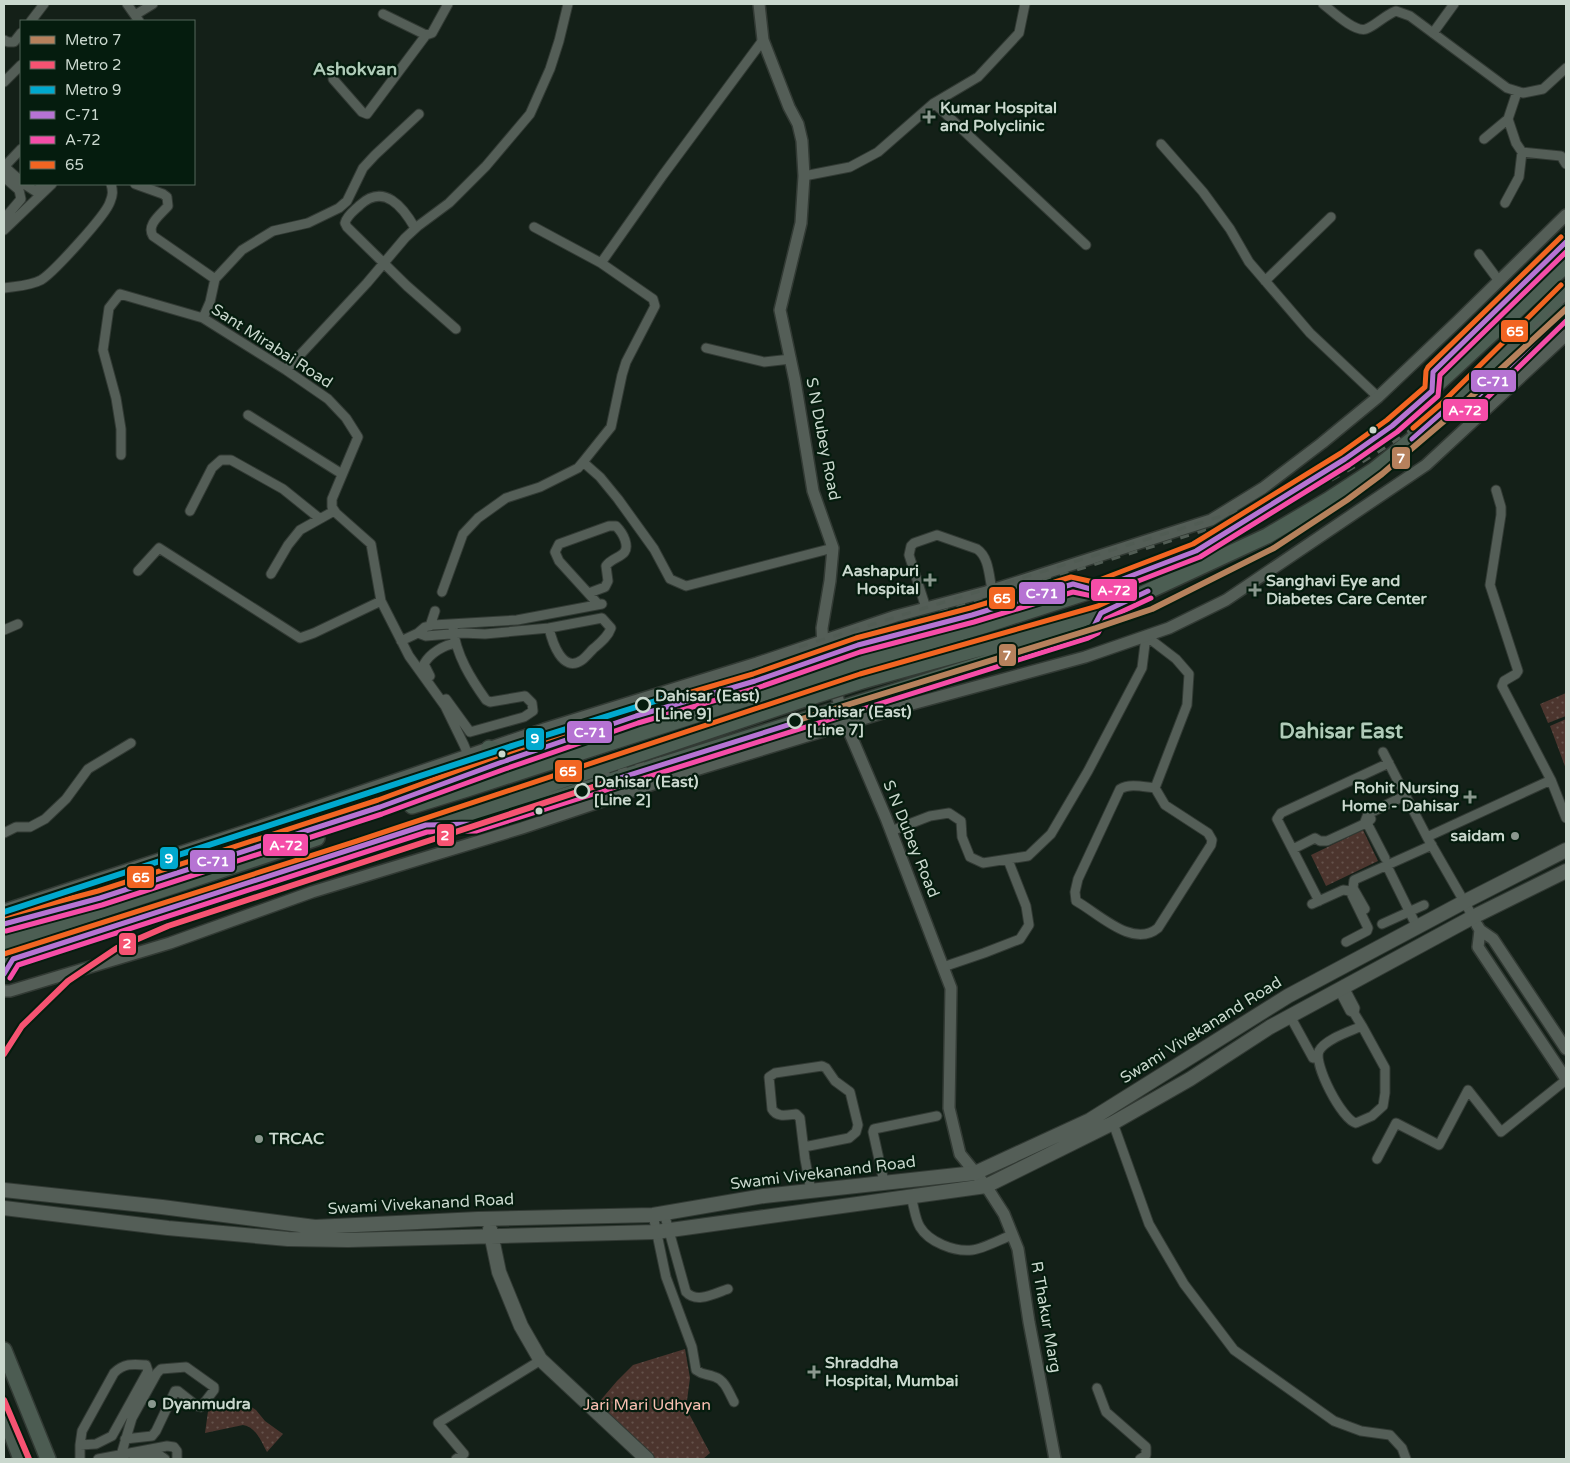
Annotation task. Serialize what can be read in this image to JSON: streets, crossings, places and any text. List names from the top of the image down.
{
  "streets": {
    "main road": ["Swami Vivekanand Road"],
    "street": ["Sant Mirabai Road", "S N Dubey Road", "R Thakur Marg"]
  },
  "crossings": [
    ["S N Dubey Road", "Swami Vivekanand Road"],
    ["S N Dubey Road", "R Thakur Marg"],
    ["Swami Vivekanand Road", "R Thakur Marg"]
  ],
  "districts": ["Ashokvan", "Dahisar East"],
  "parks": ["Jari Mari Udhyan"],
  "places": {
    "health": [
      "Kumar Hospital and Polyclinic",
      "Aashapuri Hospital",
      "Sanghavi Eye and Diabetes Care Center",
      "Rohit Nursing Home - Dahisar",
      "Shraddha Hospital, Mumbai"
    ],
    "other": [
      "Dahisar (East) [Line 9]",
      "Dahisar (East) [Line 7]",
      "Dahisar (East) [Line 2]",
      "saidam",
      "TRCAC",
      "Dyanmudra"
    ]
  },
  "lines": [
    "transit line 65",
    "transit line C-71",
    "transit line A-72",
    "metro line 7",
    "metro line 9",
    "metro line 2"
  ],
  "legend": [
    "Metro 7",
    "Metro 2",
    "Metro 9",
    "C-71",
    "A-72",
    "65"
  ]
}
